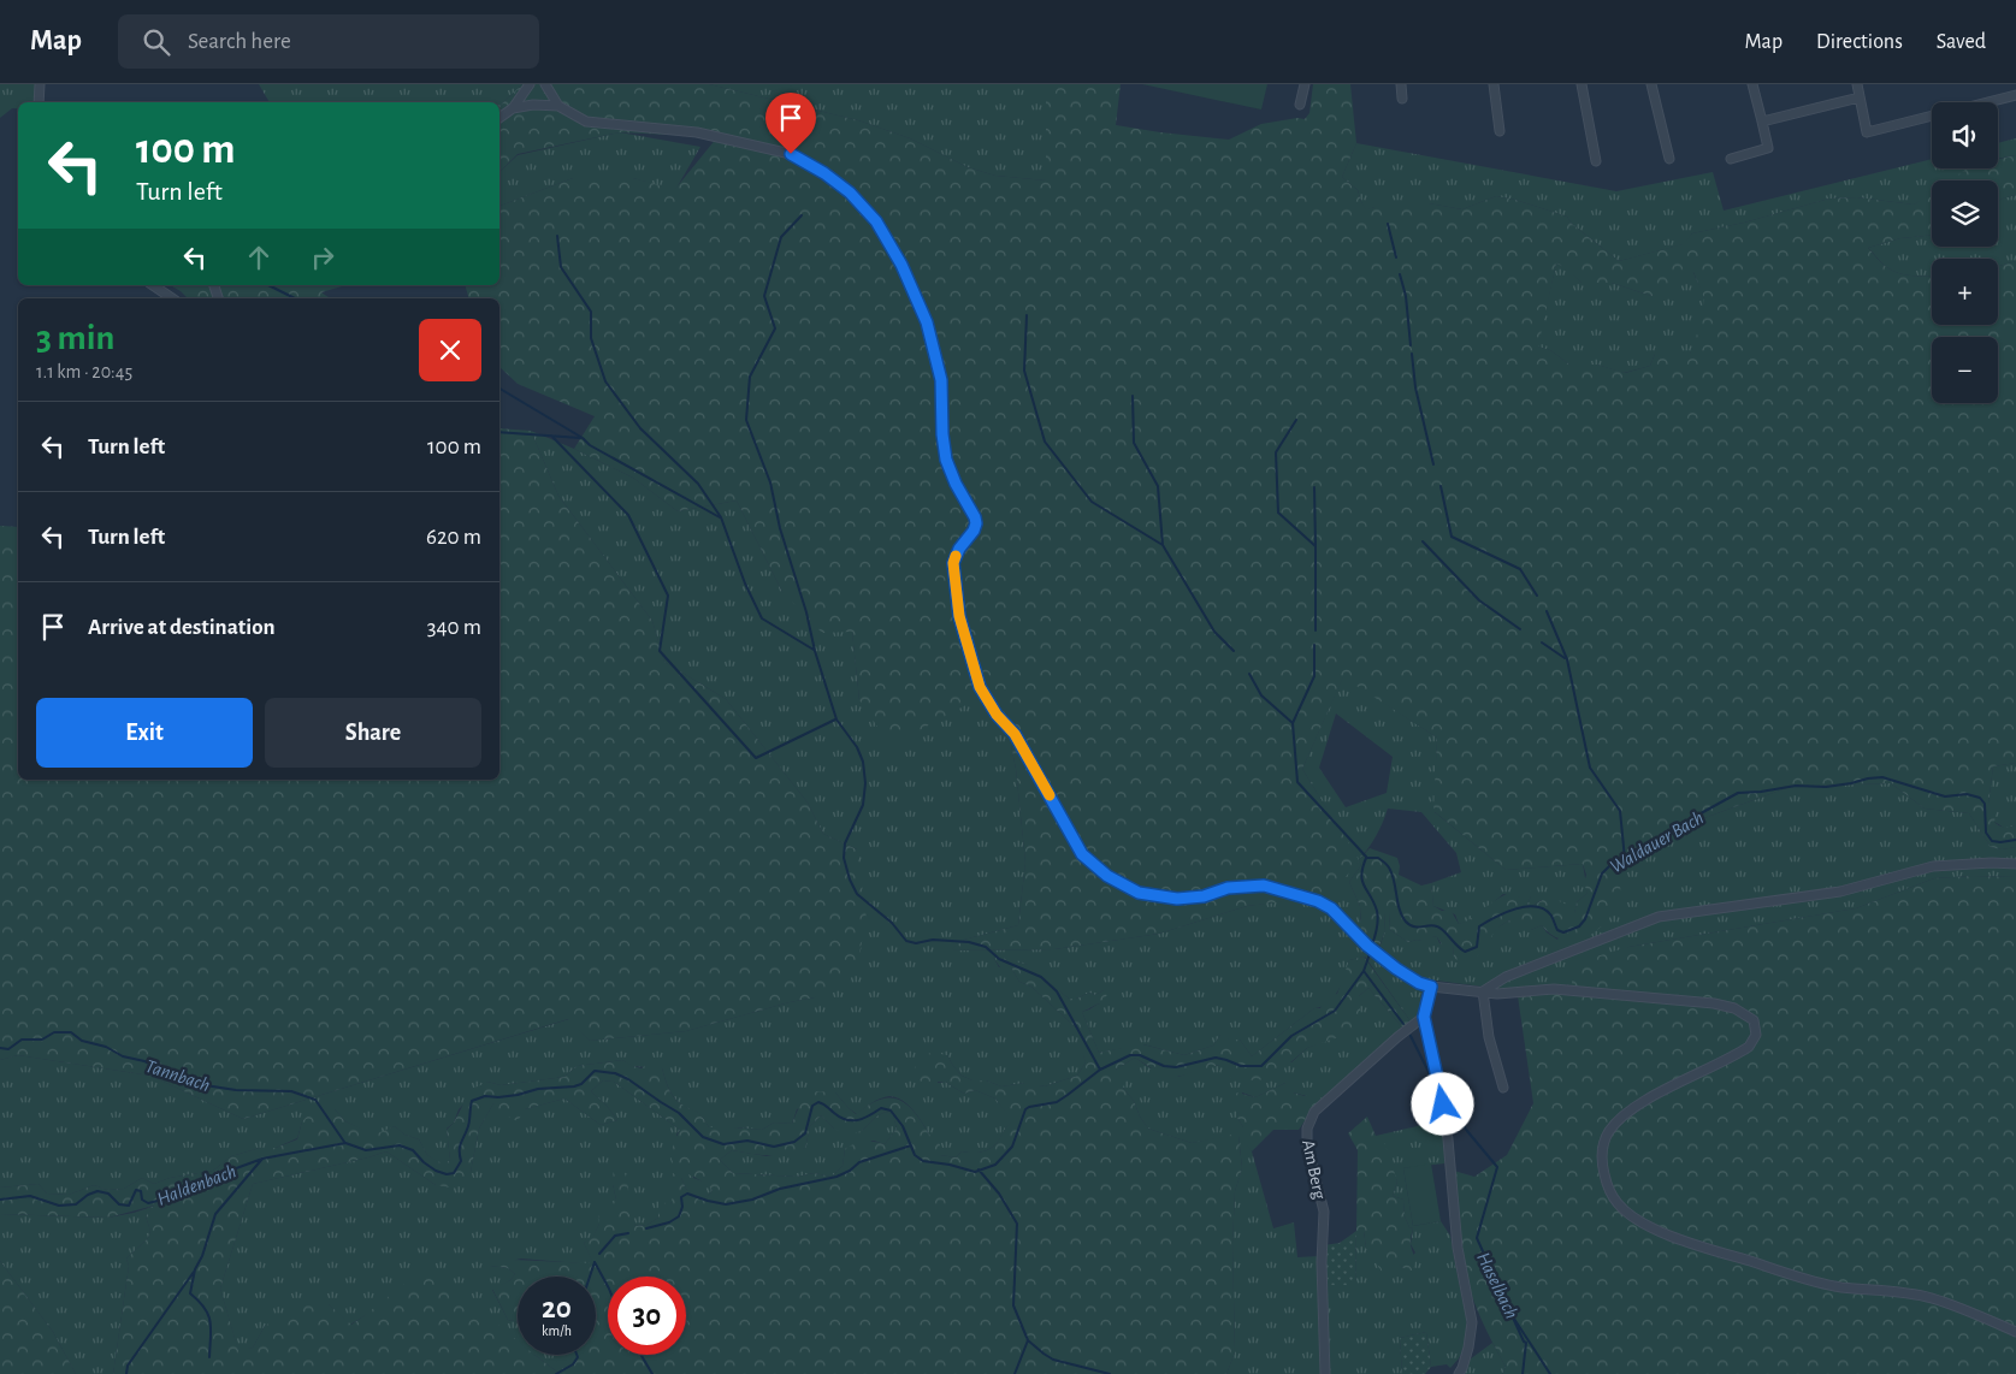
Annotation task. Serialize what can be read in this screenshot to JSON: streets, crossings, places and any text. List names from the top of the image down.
{
  "streets": {
    "street": ["Am Berg"]
  },
  "water": [
    "Waldauer Bach",
    "Tannbach",
    "Haldenbach",
    "Haselbach"
  ],
  "page": {
    "header": "Map",
    "search": "Search here",
    "nav": ["Map", "Directions", "Saved"],
    "map_buttons": ["+", "−"],
    "turn": ["100 m", "Turn left"],
    "heading": ["3 min", "1.1 km · 20:45"],
    "list": [
      {
        "name": "Turn left",
        "value": "100 m"
      },
      {
        "name": "Turn left",
        "value": "620 m"
      },
      {
        "name": "Arrive at destination",
        "value": "340 m"
      }
    ],
    "buttons": ["Exit", "Share"],
    "speed": "20 km/h",
    "limit": "30"
  }
}
